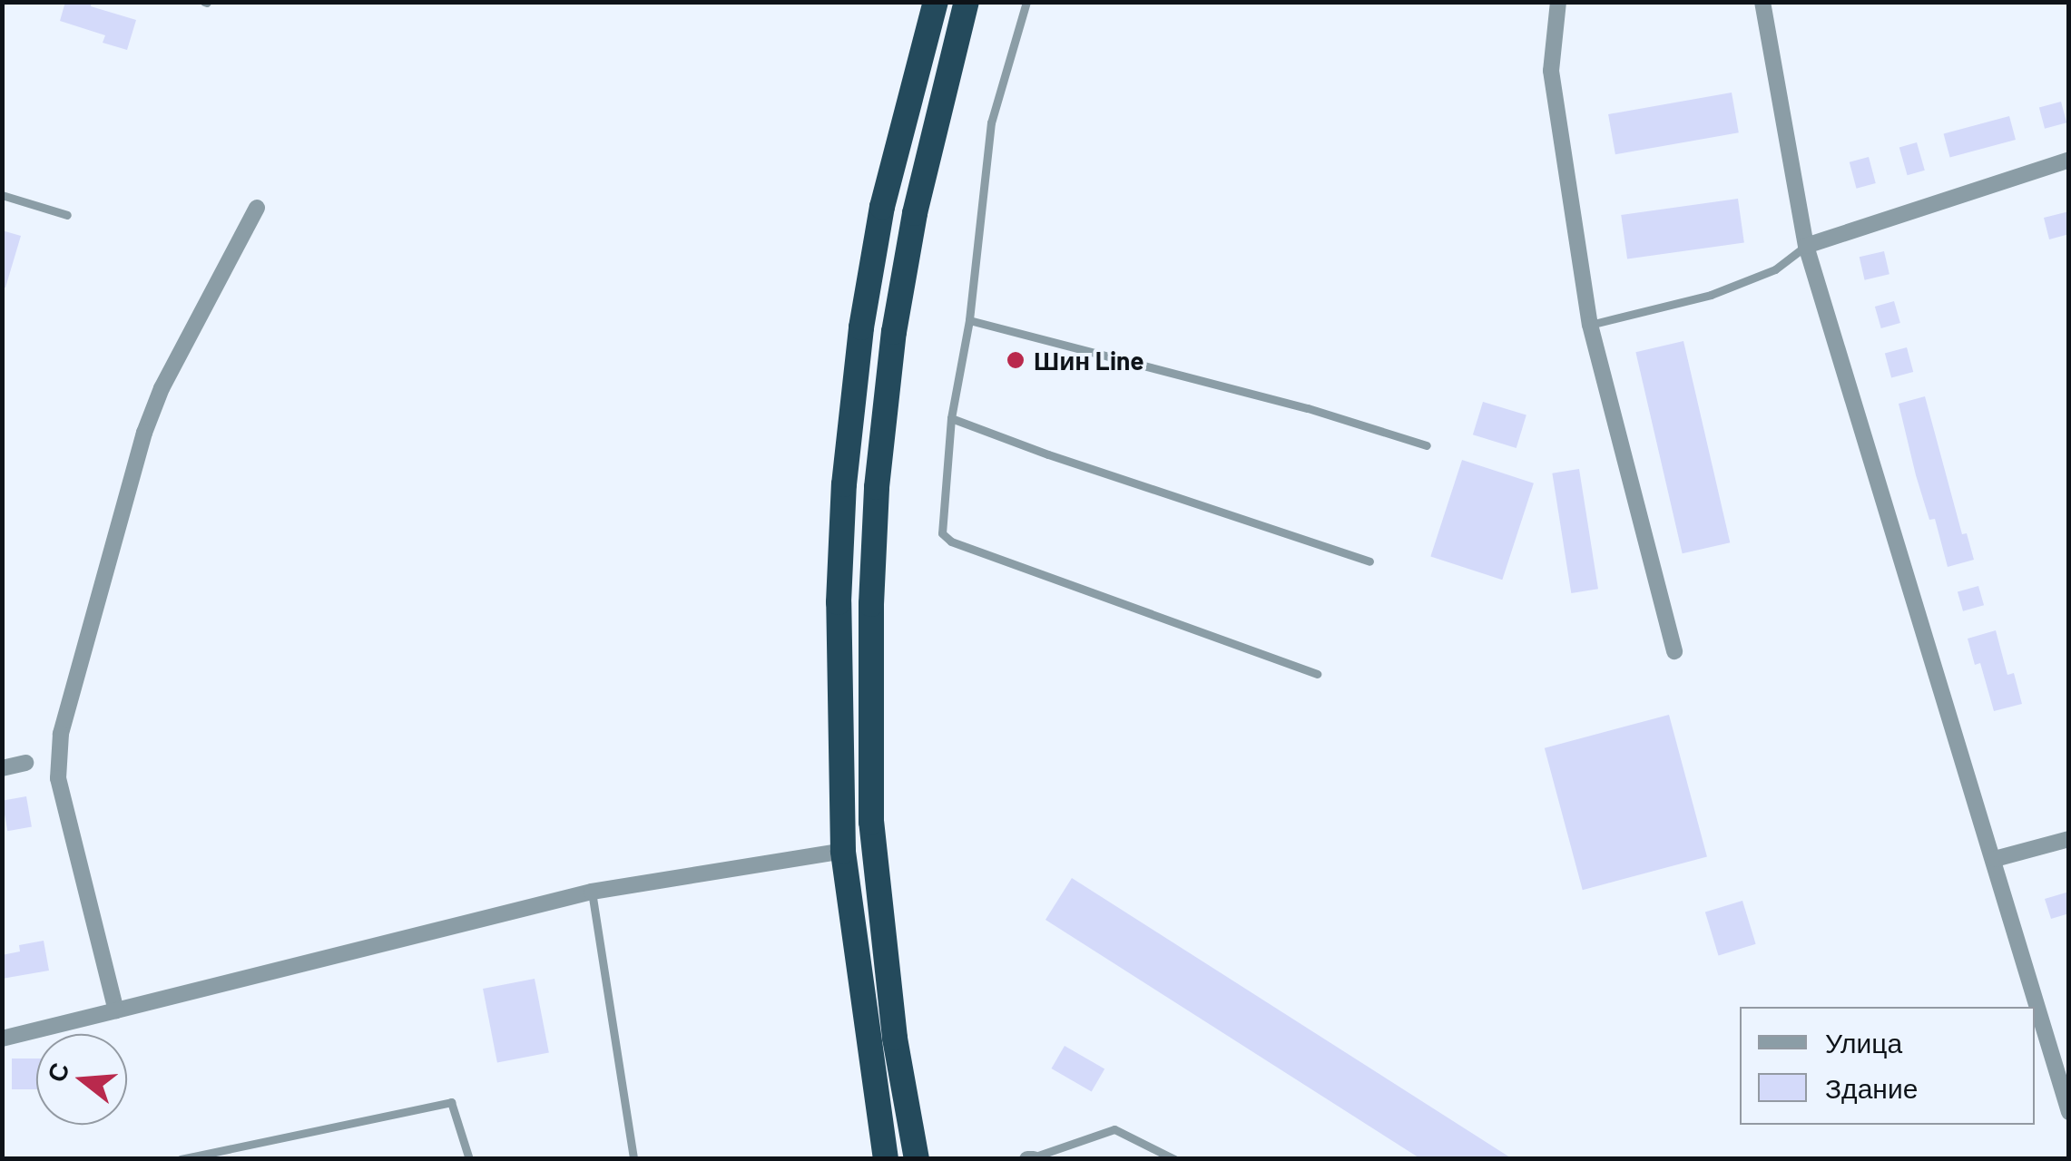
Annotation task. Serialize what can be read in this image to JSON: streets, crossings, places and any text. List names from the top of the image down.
{
  "places": ["Шин Line"],
  "legend": ["Улица", "Здание"],
  "north": "left"
}
